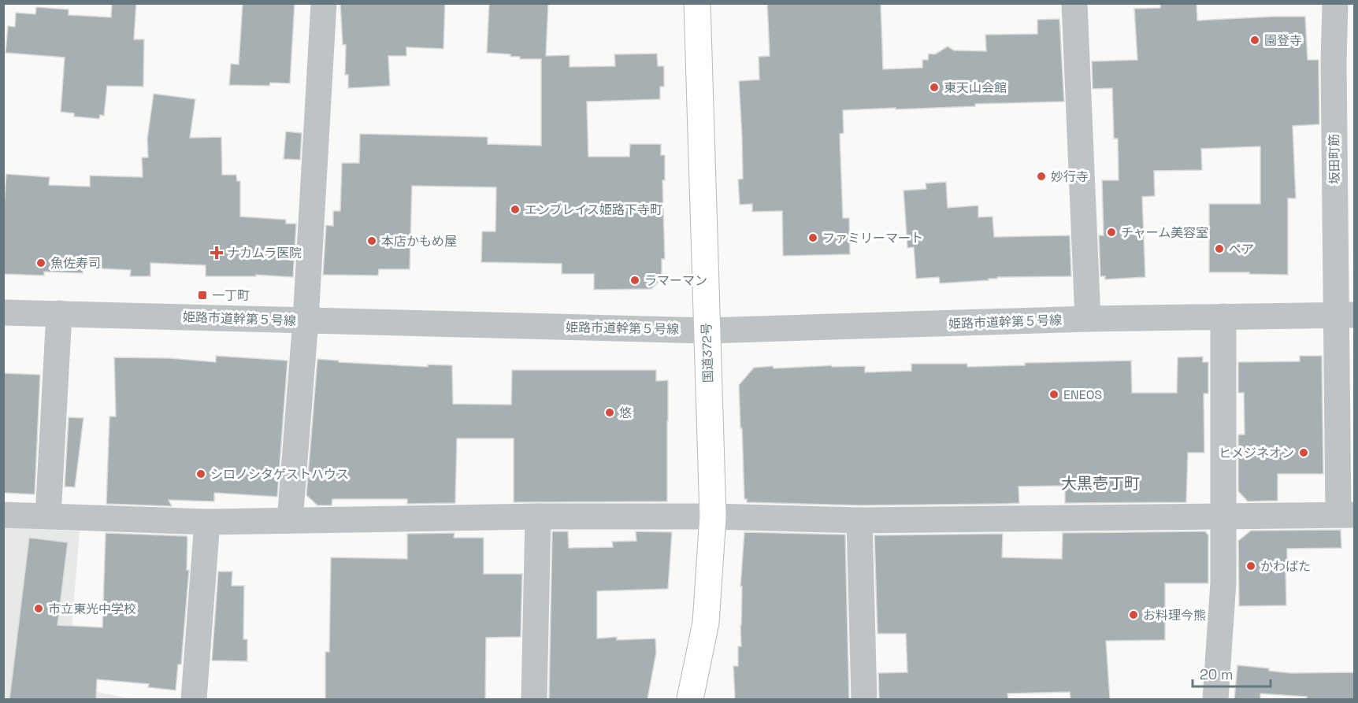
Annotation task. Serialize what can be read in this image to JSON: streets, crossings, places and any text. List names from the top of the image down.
{
  "streets": {
    "highway": ["国道372号"],
    "street": ["坂田町筋", "姫路市道幹第５号線"]
  },
  "crossings": [
    ["坂田町筋", "姫路市道幹第５号線"],
    ["姫路市道幹第５号線", "国道372号"]
  ],
  "districts": ["大黒壱丁町"],
  "places": {
    "other": [
      "園登寺",
      "東天山会館",
      "妙行寺",
      "エンブレイス姫路下寺町",
      "チャーム美容室",
      "ファミリーマート",
      "本店かもめ屋",
      "ペア",
      "魚佐寿司",
      "ラマーマン",
      "ENEOS",
      "悠",
      "ヒメジネオン",
      "シロノシタゲストハウス",
      "かわばた",
      "市立東光中学校",
      "お料理今熊"
    ],
    "health": ["ナカムラ医院"],
    "transit": ["一丁町"]
  },
  "scale_bar": "20 m"
}
